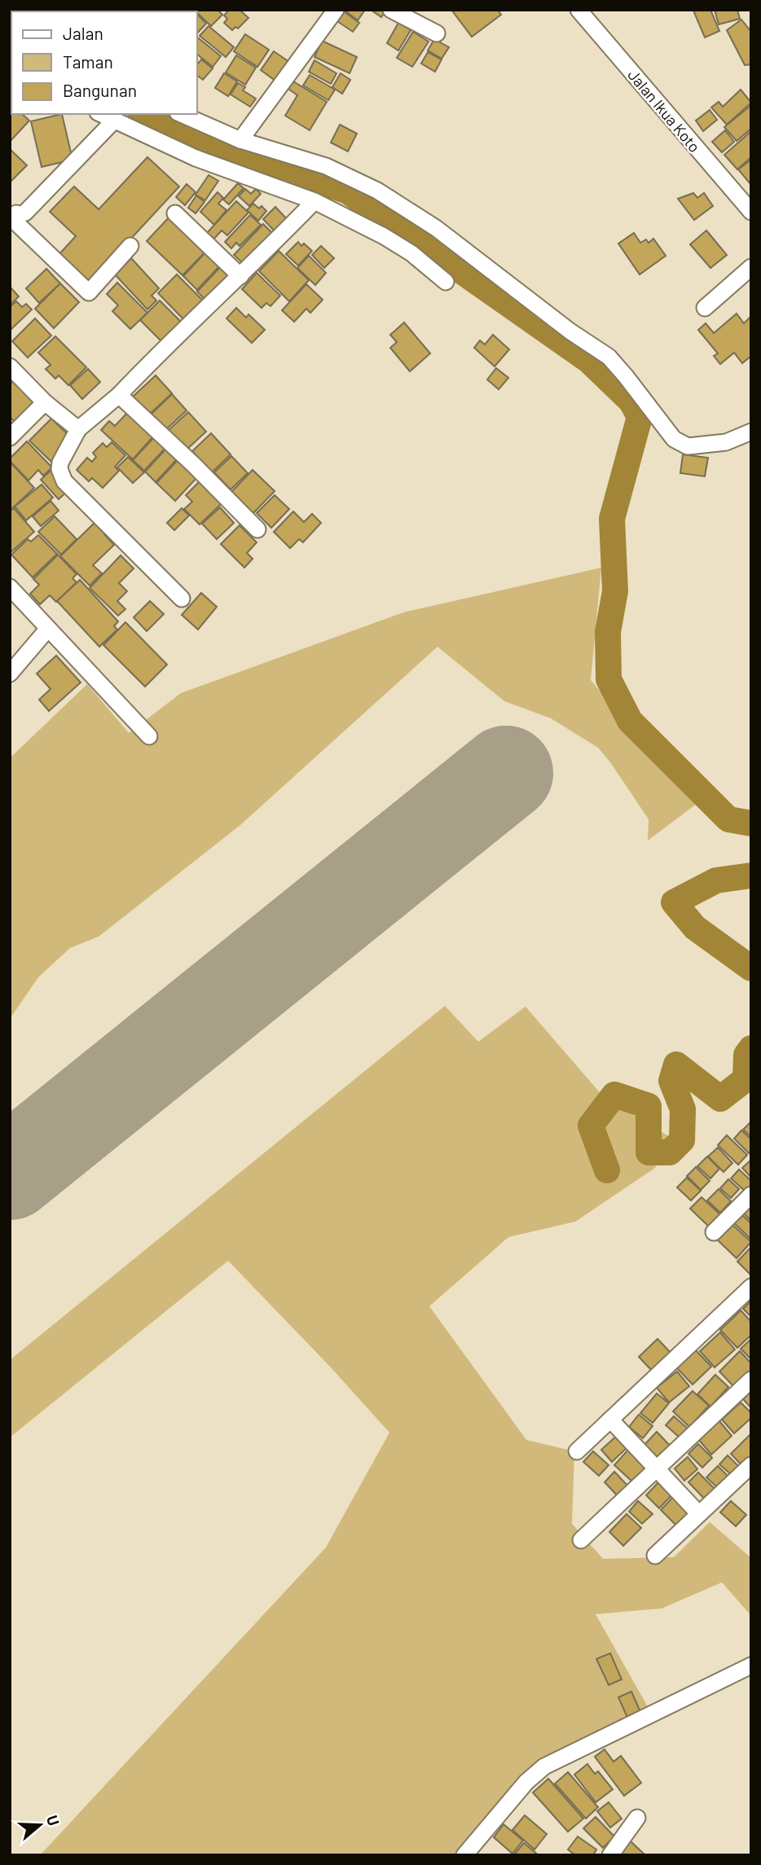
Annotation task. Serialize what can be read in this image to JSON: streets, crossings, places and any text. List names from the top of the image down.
{
  "streets": {
    "street": ["Jalan Ikua Koto"]
  },
  "legend": ["Jalan", "Taman", "Bangunan"],
  "north": "right"
}
